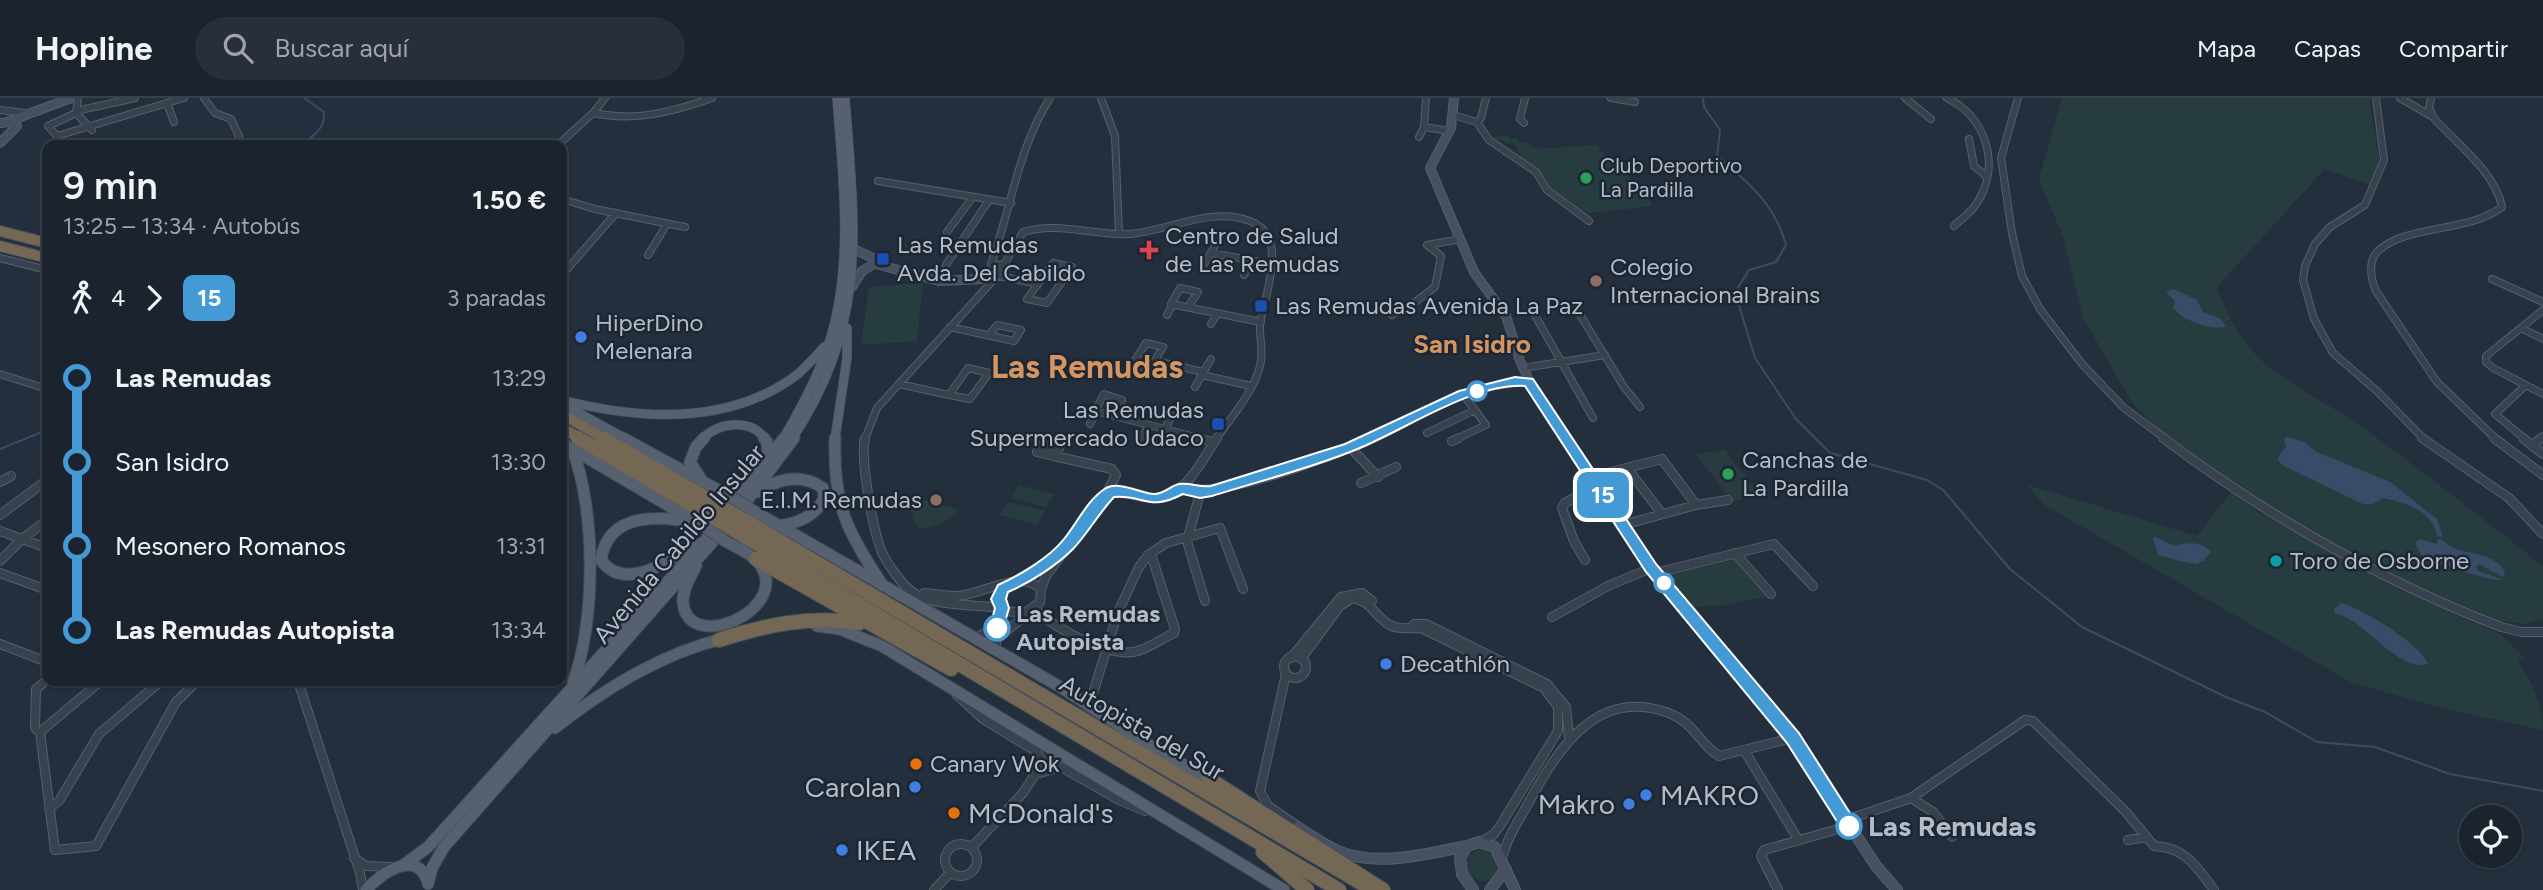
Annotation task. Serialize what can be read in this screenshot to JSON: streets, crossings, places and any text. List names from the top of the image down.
{
  "streets": {
    "highway": ["Autopista del Sur"],
    "main road": ["Avenida Cabildo Insular"]
  },
  "crossings": [
    ["Avenida Cabildo Insular", "Autopista del Sur"]
  ],
  "districts": ["San Isidro", "Las Remudas"],
  "places": {
    "other": [
      "Club Deportivo La Pardilla",
      "Colegio Internacional Brains",
      "HiperDino Melenara",
      "Canchas de La Pardilla",
      "E.I.M. Remudas",
      "Toro de Osborne",
      "Las Remudas Autopista",
      "Decathlón",
      "Canary Wok",
      "Carolan",
      "MAKRO",
      "Makro",
      "McDonald's",
      "Las Remudas",
      "IKEA"
    ],
    "health": ["Centro de Salud de Las Remudas"],
    "transit": ["Las Remudas Avda. Del Cabildo", "Las Remudas Avenida La Paz", "Las Remudas Supermercado Udaco"]
  },
  "lines": ["bus line 15"],
  "page": {
    "header": "Hopline",
    "search": "Buscar aquí",
    "nav": ["Mapa", "Capas", "Compartir"],
    "on_map": "15",
    "heading": ["9 min", "13:25 – 13:34 · Autobús", "1.50 €"],
    "legs": ["4", "15", "3 paradas"],
    "list": [
      {
        "name": "Las Remudas",
        "value": "13:29"
      },
      {
        "name": "San Isidro",
        "value": "13:30"
      },
      {
        "name": "Mesonero Romanos",
        "value": "13:31"
      },
      {
        "name": "Las Remudas Autopista",
        "value": "13:34"
      }
    ]
  }
}
